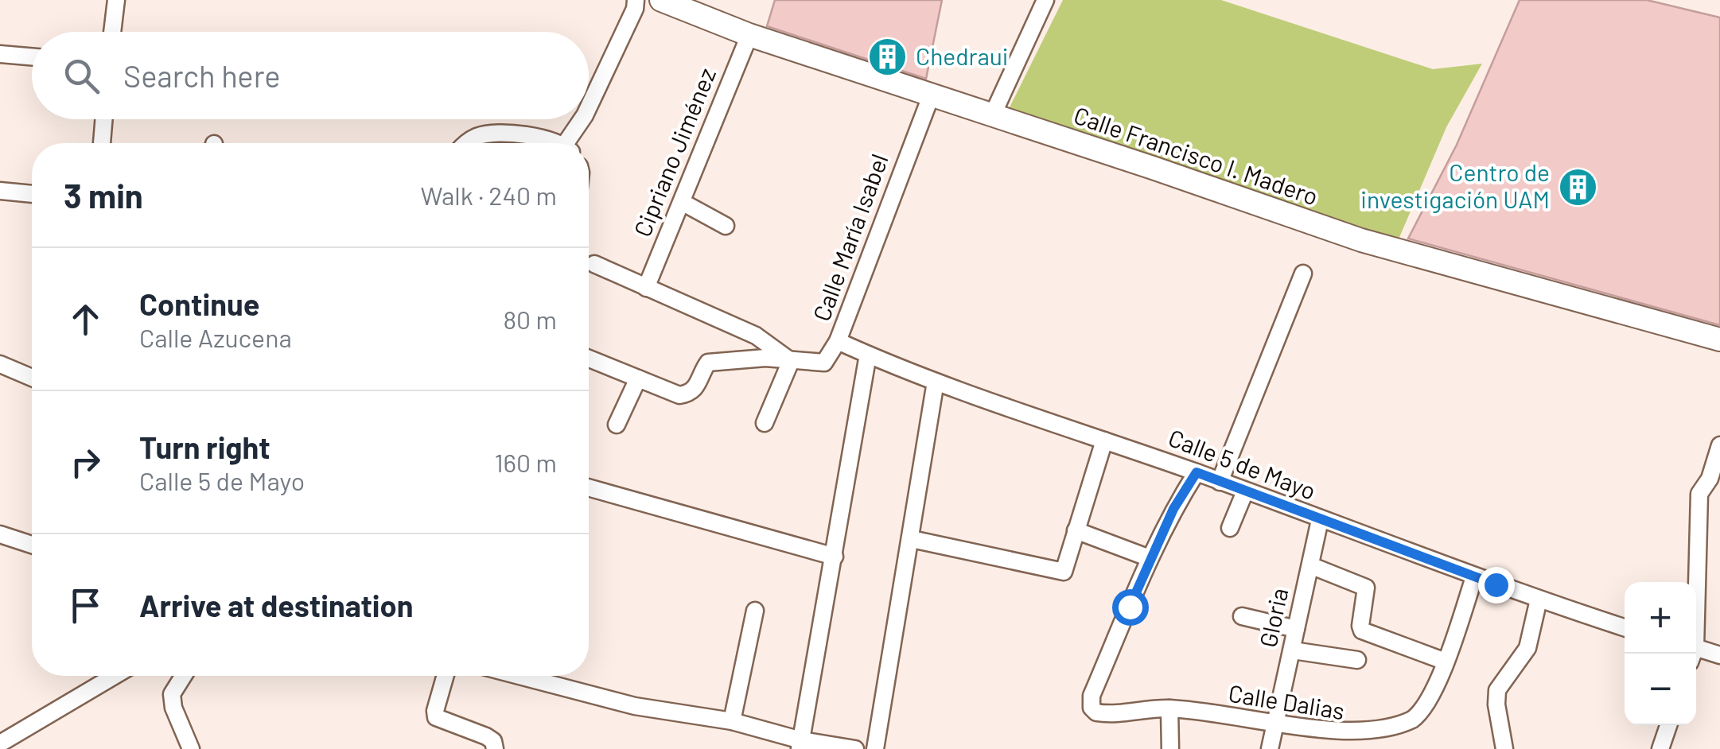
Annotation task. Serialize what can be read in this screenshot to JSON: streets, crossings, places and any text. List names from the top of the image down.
{
  "streets": {
    "main road": ["Calle Francisco I. Madero"],
    "street": [
      "Cipriano Jiménez",
      "Calle María Isabel",
      "Calle 5 de Mayo",
      "Gloria",
      "Calle Dalias"
    ]
  },
  "crossings": [
    ["Cipriano Jiménez", "Calle Francisco I. Madero"],
    ["Calle Francisco I. Madero", "Calle María Isabel"],
    ["Calle María Isabel", "Calle 5 de Mayo"],
    ["Calle 5 de Mayo", "Gloria"],
    ["Calle 5 de Mayo", "Calle Dalias"],
    ["Gloria", "Calle Dalias"]
  ],
  "places": {
    "building": ["Chedraui", "Centro de investigación UAM"]
  },
  "page": {
    "search": "Search here",
    "heading": ["3 min", "Walk · 240 m"],
    "list": [
      ["Continue", "Calle Azucena", "80 m"],
      ["Turn right", "Calle 5 de Mayo", "160 m"],
      "Arrive at destination"
    ],
    "map_buttons": ["+", "−"]
  }
}
